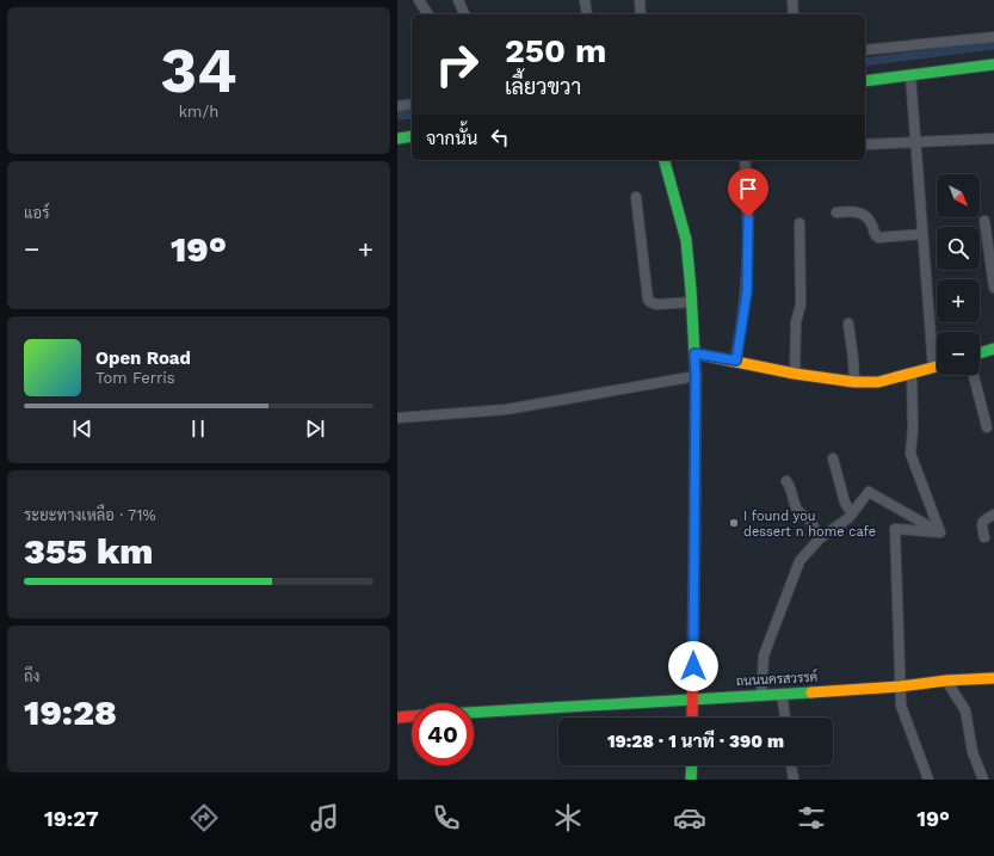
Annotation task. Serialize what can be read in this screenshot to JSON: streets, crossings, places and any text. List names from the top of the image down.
{
  "streets": {
    "street": ["ถนนนครสวรรค์"]
  },
  "places": ["I found you dessert n home cafe"],
  "north": "bottom right",
  "page": {
    "tile": [
      ["34", "km/h"],
      "แอร์",
      ["ระยะทางเหลือ · 71%", "355 km"],
      ["ถึง", "19:28"]
    ],
    "turn": ["250 m", "เลี้ยวขวา"],
    "then": "จากนั้น",
    "map_buttons": ["+", "−"],
    "heat": ["−", "19°", "+"],
    "song": ["Open Road", "Tom Ferris"],
    "limit": "40",
    "trip": "19:28 · 1 นาที · 390 m",
    "tabs": ["19:27", "19°"]
  }
}
